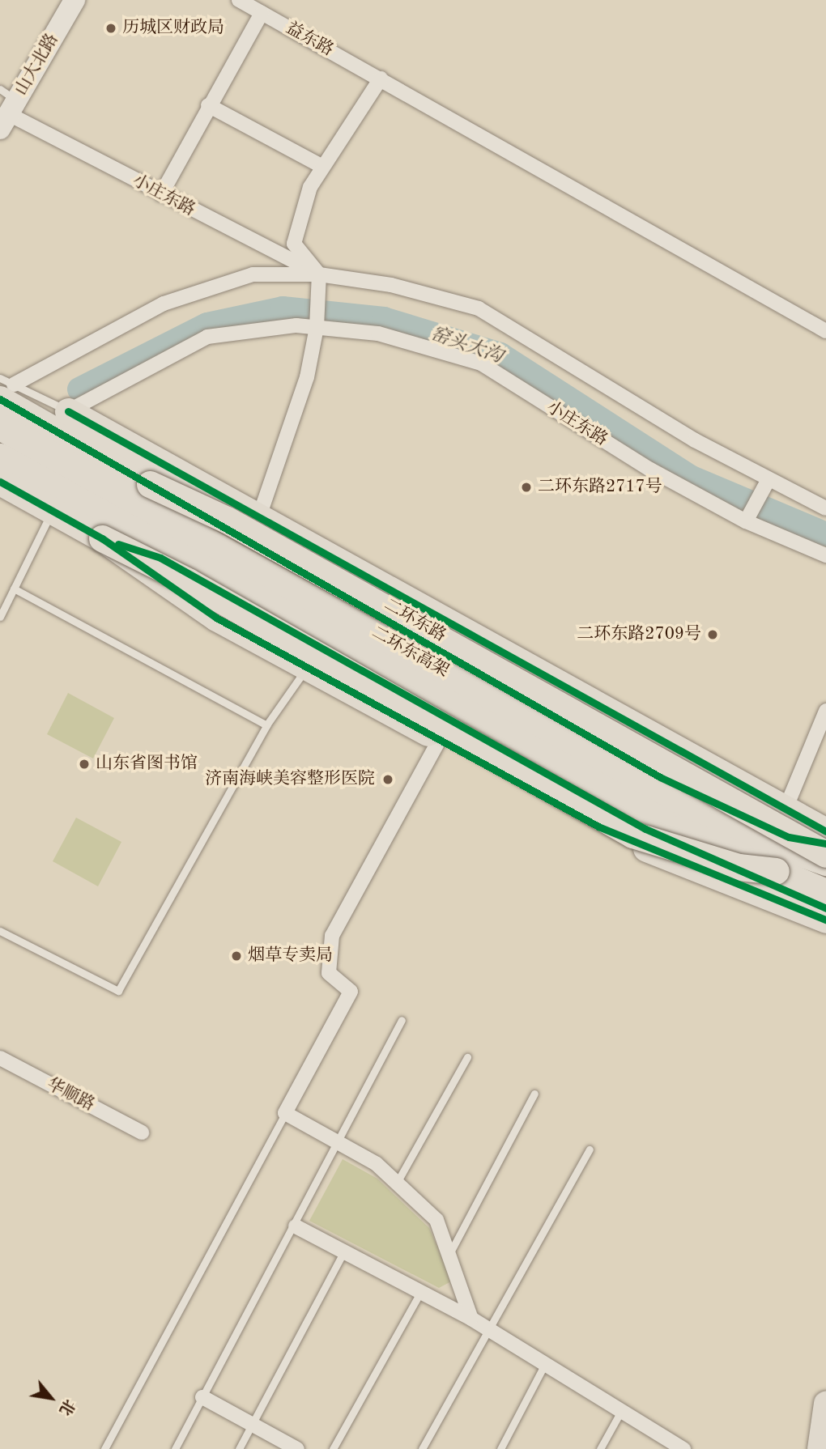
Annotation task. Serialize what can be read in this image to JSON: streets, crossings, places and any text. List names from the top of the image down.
{
  "streets": {
    "highway": ["二环东路", "二环东高架"],
    "main road": ["山大北路"],
    "street": ["益东路", "小庄东路", "华顺路"]
  },
  "crossings": [
    ["山大北路", "小庄东路"],
    ["小庄东路", "二环东路"]
  ],
  "water": ["窑头大沟"],
  "places": [
    "历城区财政局",
    "二环东路2717号",
    "二环东路2709号",
    "山东省图书馆",
    "济南海峡美容整形医院",
    "烟草专卖局"
  ],
  "north": "bottom right"
}
